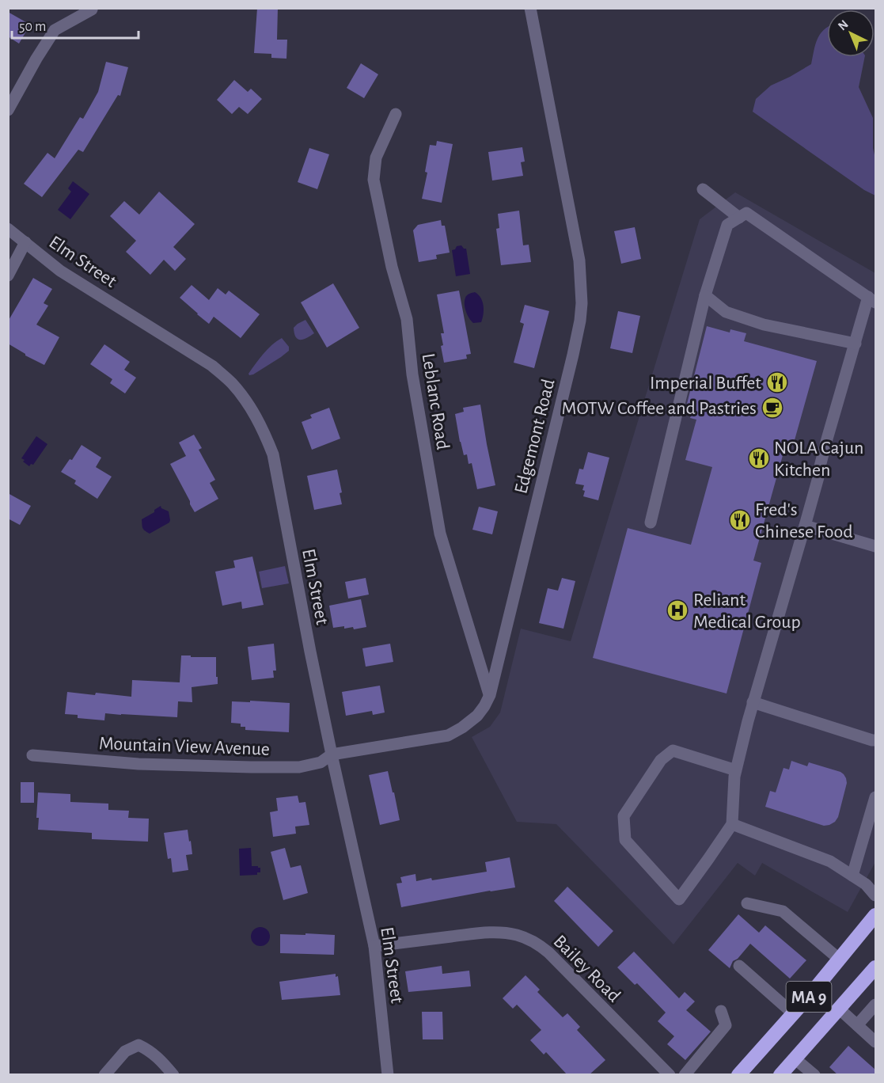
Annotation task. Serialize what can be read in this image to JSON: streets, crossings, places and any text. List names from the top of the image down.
{
  "streets": {
    "highway": ["MA 9"],
    "street": [
      "Elm Street",
      "Leblanc Road",
      "Edgemont Road",
      "Mountain View Avenue",
      "Bailey Road"
    ]
  },
  "crossings": [
    ["Elm Street", "Edgemont Road"],
    ["Elm Street", "Mountain View Avenue"],
    ["Elm Street", "Bailey Road"],
    ["Leblanc Road", "Edgemont Road"],
    ["Edgemont Road", "Mountain View Avenue"]
  ],
  "places": {
    "restaurant": ["Imperial Buffet", "NOLA Cajun Kitchen", "Fred's Chinese Food"],
    "cafe": ["MOTW Coffee and Pastries"],
    "hospital": ["Reliant Medical Group"]
  },
  "scale_bar": "50 m",
  "north": "top left"
}
